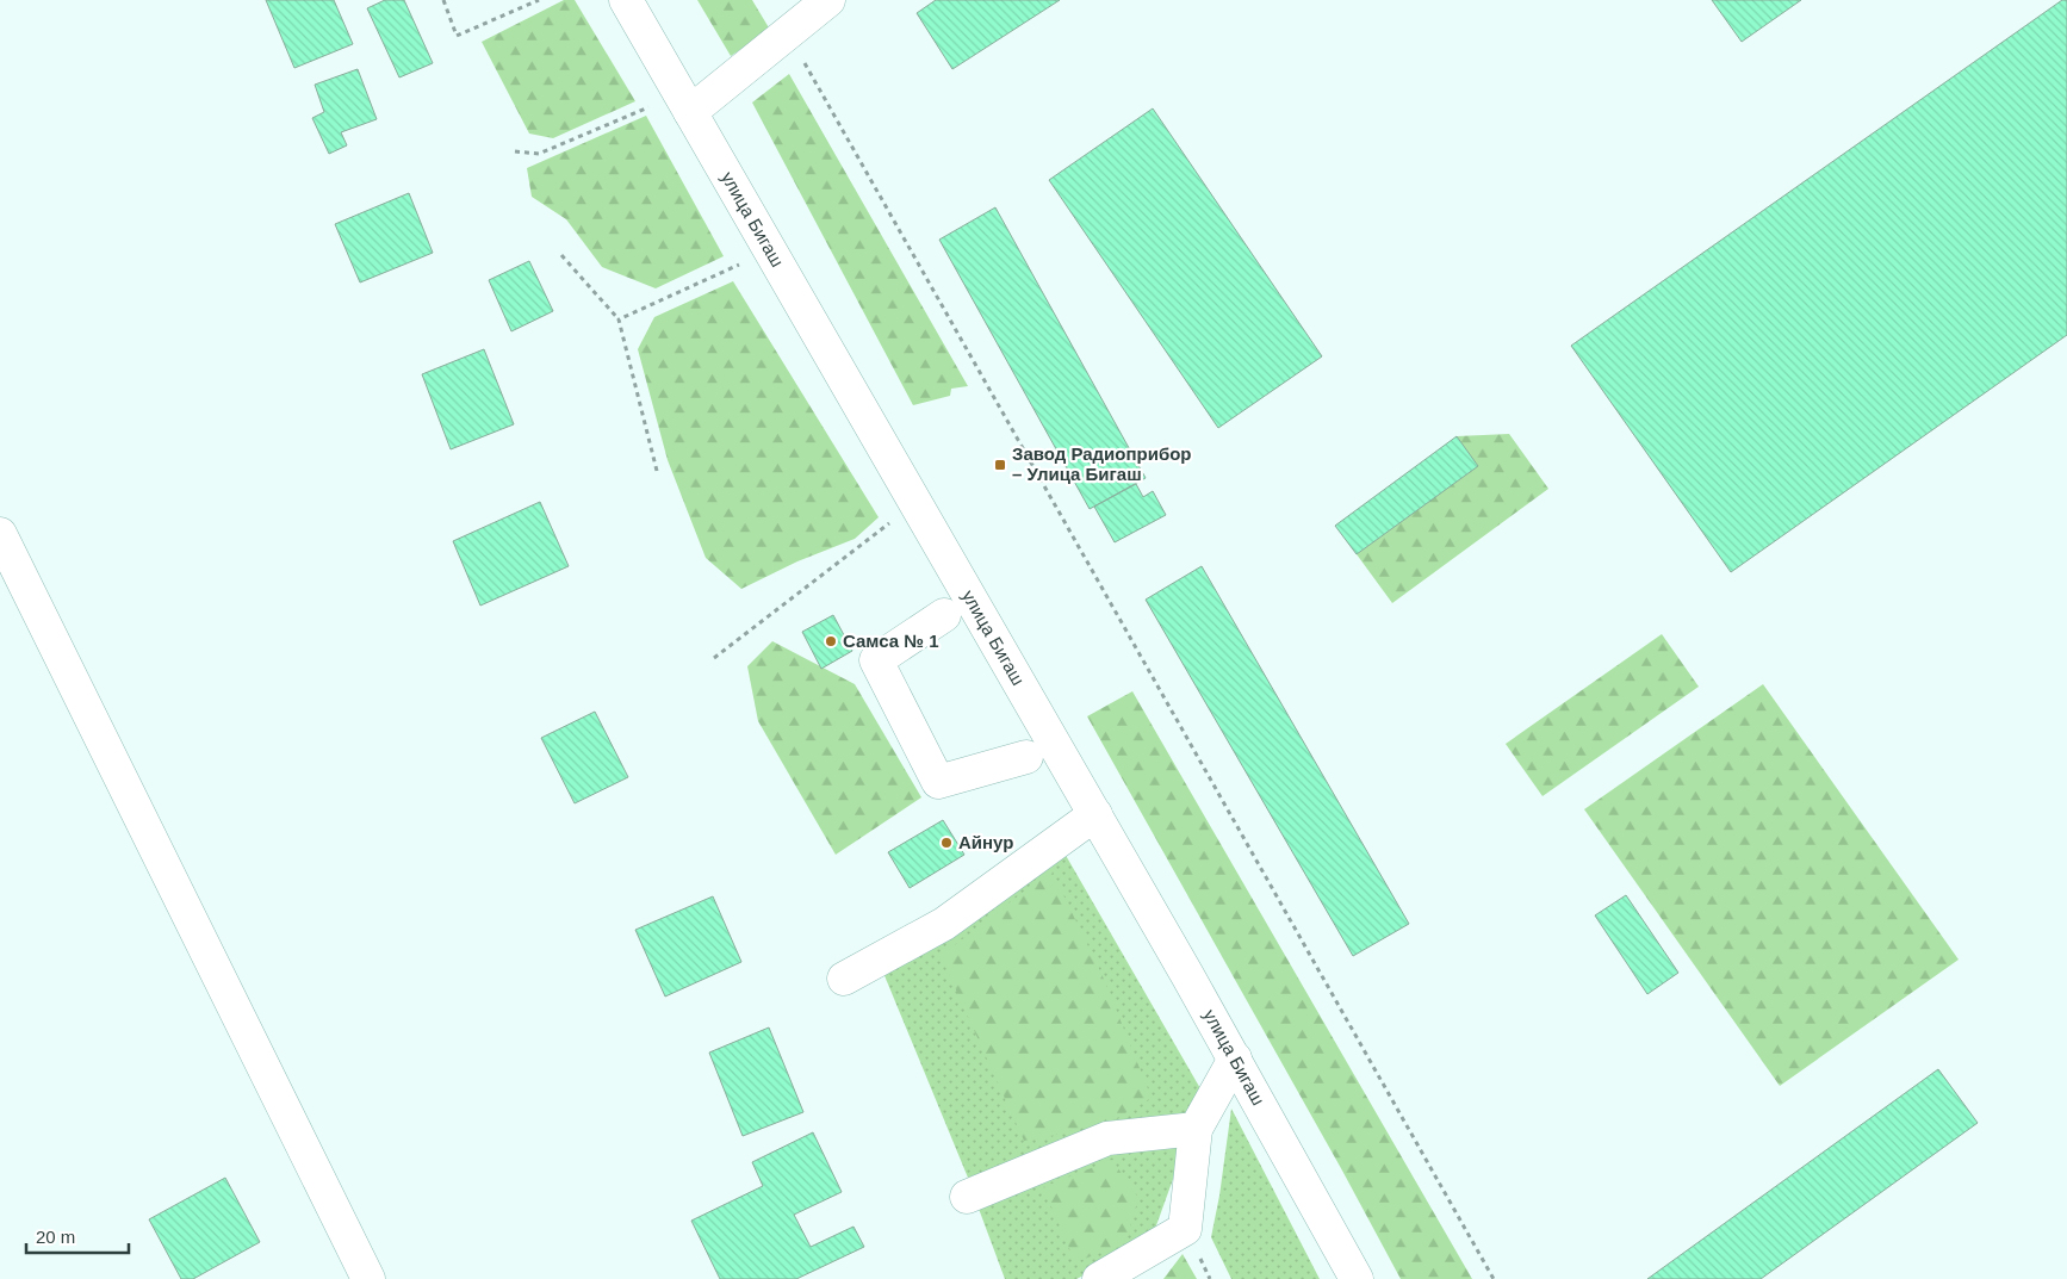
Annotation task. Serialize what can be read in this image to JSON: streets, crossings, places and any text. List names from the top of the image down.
{
  "streets": {
    "main road": ["улица Бигаш"]
  },
  "places": {
    "transit": ["Завод Радиоприбор – Улица Бигаш"],
    "other": ["Самса № 1", "Айнур"]
  },
  "scale_bar": "20 m"
}
